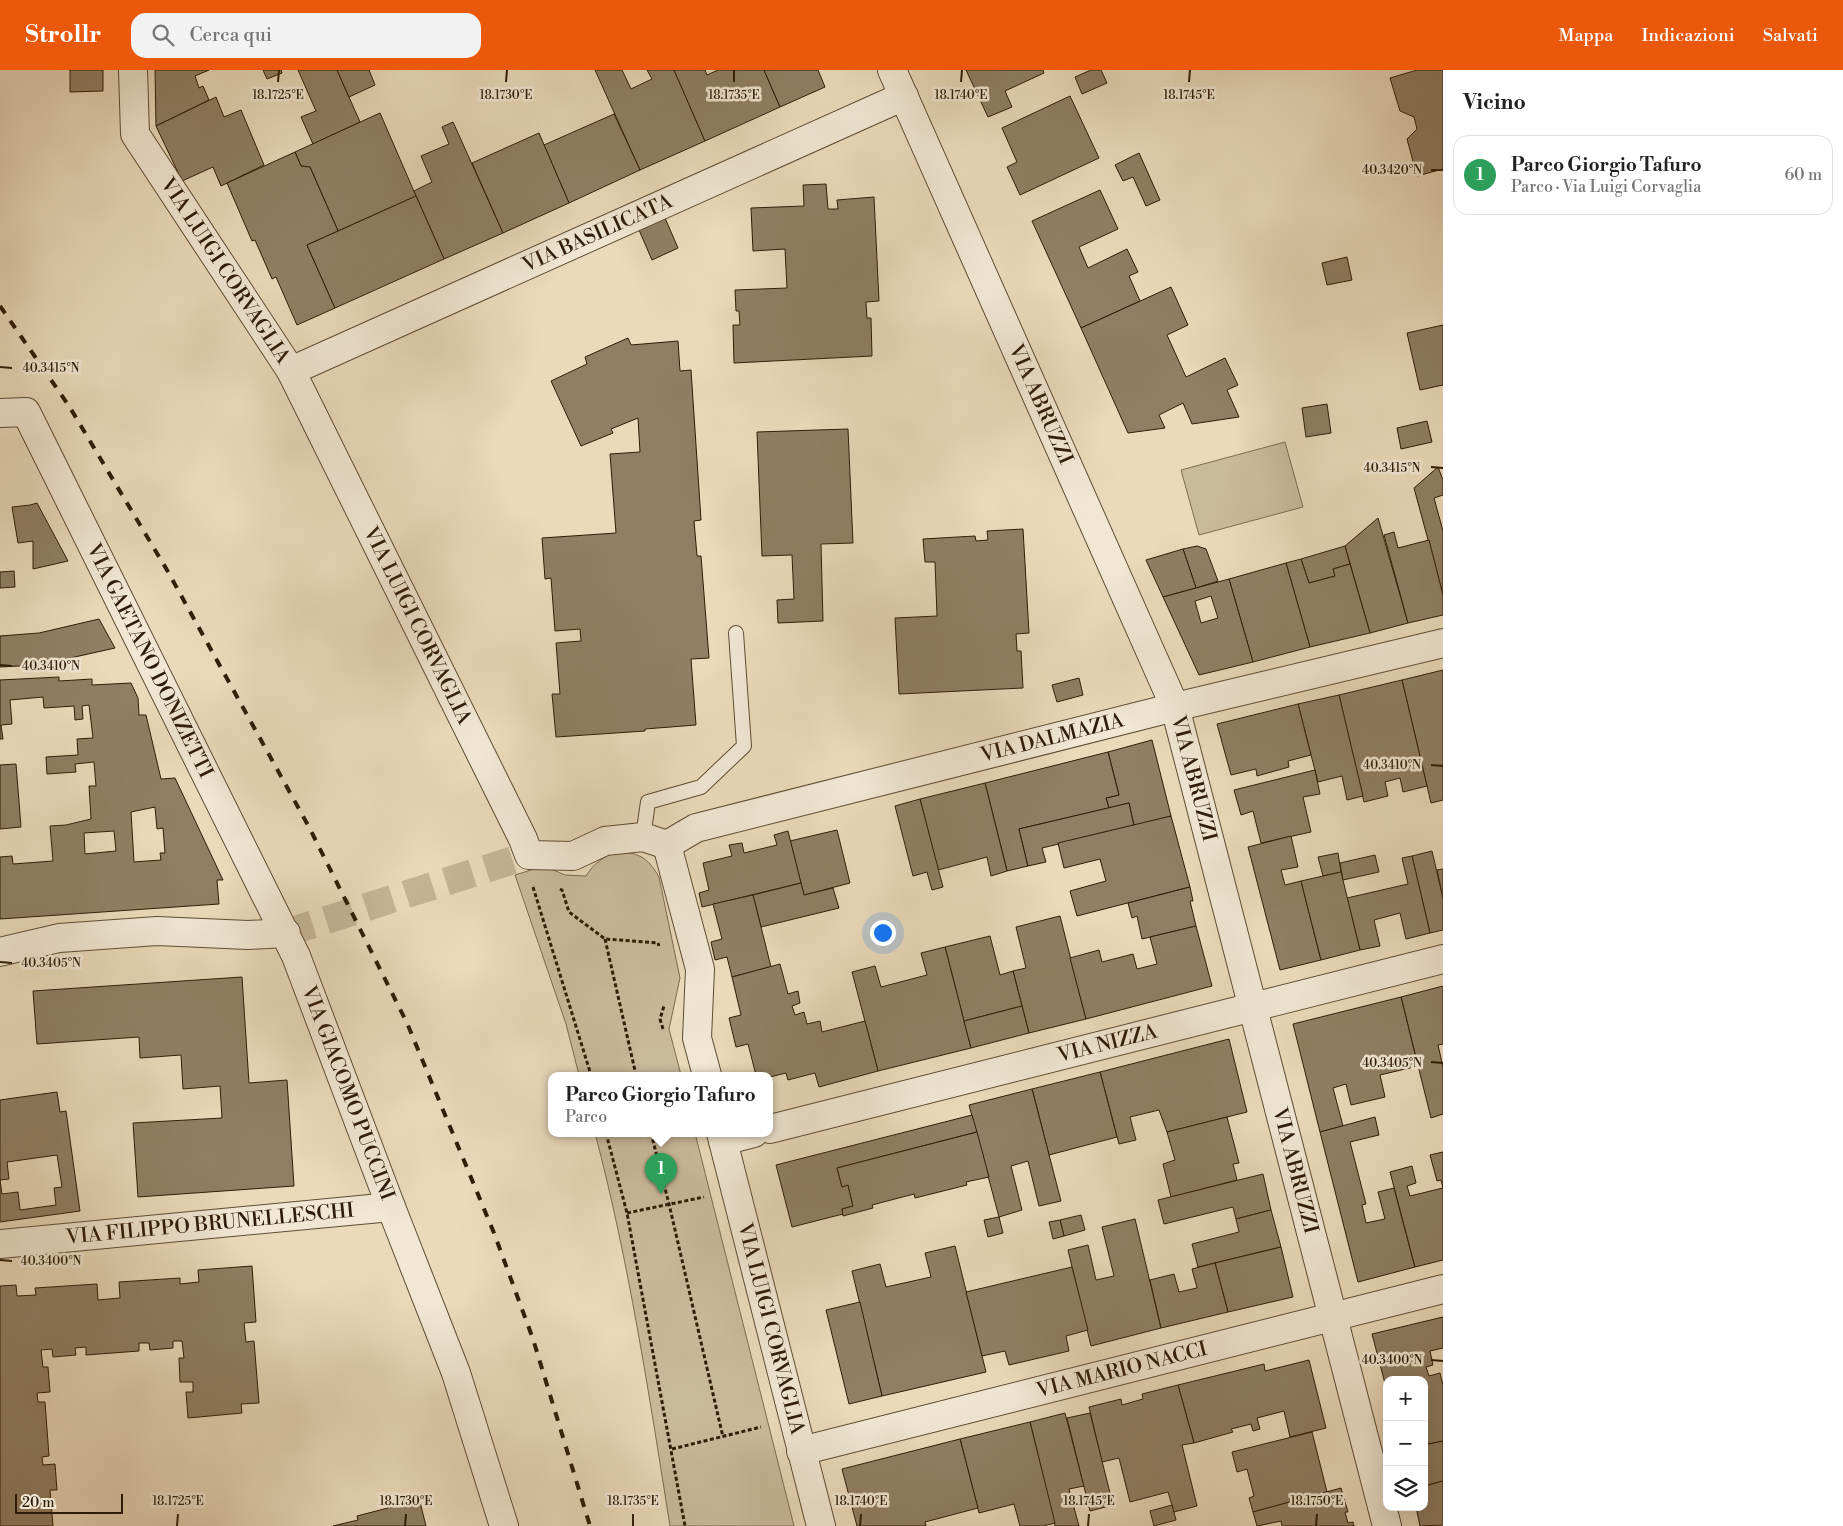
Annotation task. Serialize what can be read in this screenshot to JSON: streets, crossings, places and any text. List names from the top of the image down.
{
  "streets": {
    "street": [
      "VIA BASILICATA",
      "VIA LUIGI CORVAGLIA",
      "VIA ABRUZZI",
      "VIA GAETANO DONIZETTI",
      "VIA DALMAZIA",
      "VIA NIZZA",
      "VIA GIACOMO PUCCINI",
      "VIA FILIPPO BRUNELLESCHI",
      "VIA MARIO NACCI"
    ]
  },
  "crossings": [
    ["VIA BASILICATA", "VIA LUIGI CORVAGLIA"],
    ["VIA BASILICATA", "VIA ABRUZZI"],
    ["VIA LUIGI CORVAGLIA", "VIA MARIO NACCI"],
    ["VIA ABRUZZI", "VIA DALMAZIA"],
    ["VIA ABRUZZI", "VIA NIZZA"],
    ["VIA ABRUZZI", "VIA MARIO NACCI"],
    ["VIA GAETANO DONIZETTI", "VIA GIACOMO PUCCINI"],
    ["VIA GIACOMO PUCCINI", "VIA FILIPPO BRUNELLESCHI"]
  ],
  "scale_bar": "20 m",
  "page": {
    "header": "Strollr",
    "search": "Cerca qui",
    "nav": ["Mappa", "Indicazioni", "Salvati"],
    "heading": "Vicino",
    "list": [
      {
        "mark": "1",
        "name": "Parco Giorgio Tafuro",
        "note": "Parco · Via Luigi Corvaglia",
        "value": "60 m"
      }
    ],
    "popup": ["Parco Giorgio Tafuro", "Parco"],
    "pins": "1",
    "map_buttons": ["+", "−"],
    "scale": "20 m"
  },
  "coordinates": [
    "18.1725°E",
    "18.1730°E",
    "18.1735°E",
    "18.1740°E",
    "18.1745°E",
    "40.3420°N",
    "40.3415°N",
    "40.3410°N",
    "40.3405°N",
    "40.3400°N",
    "18.1750°E"
  ]
}
